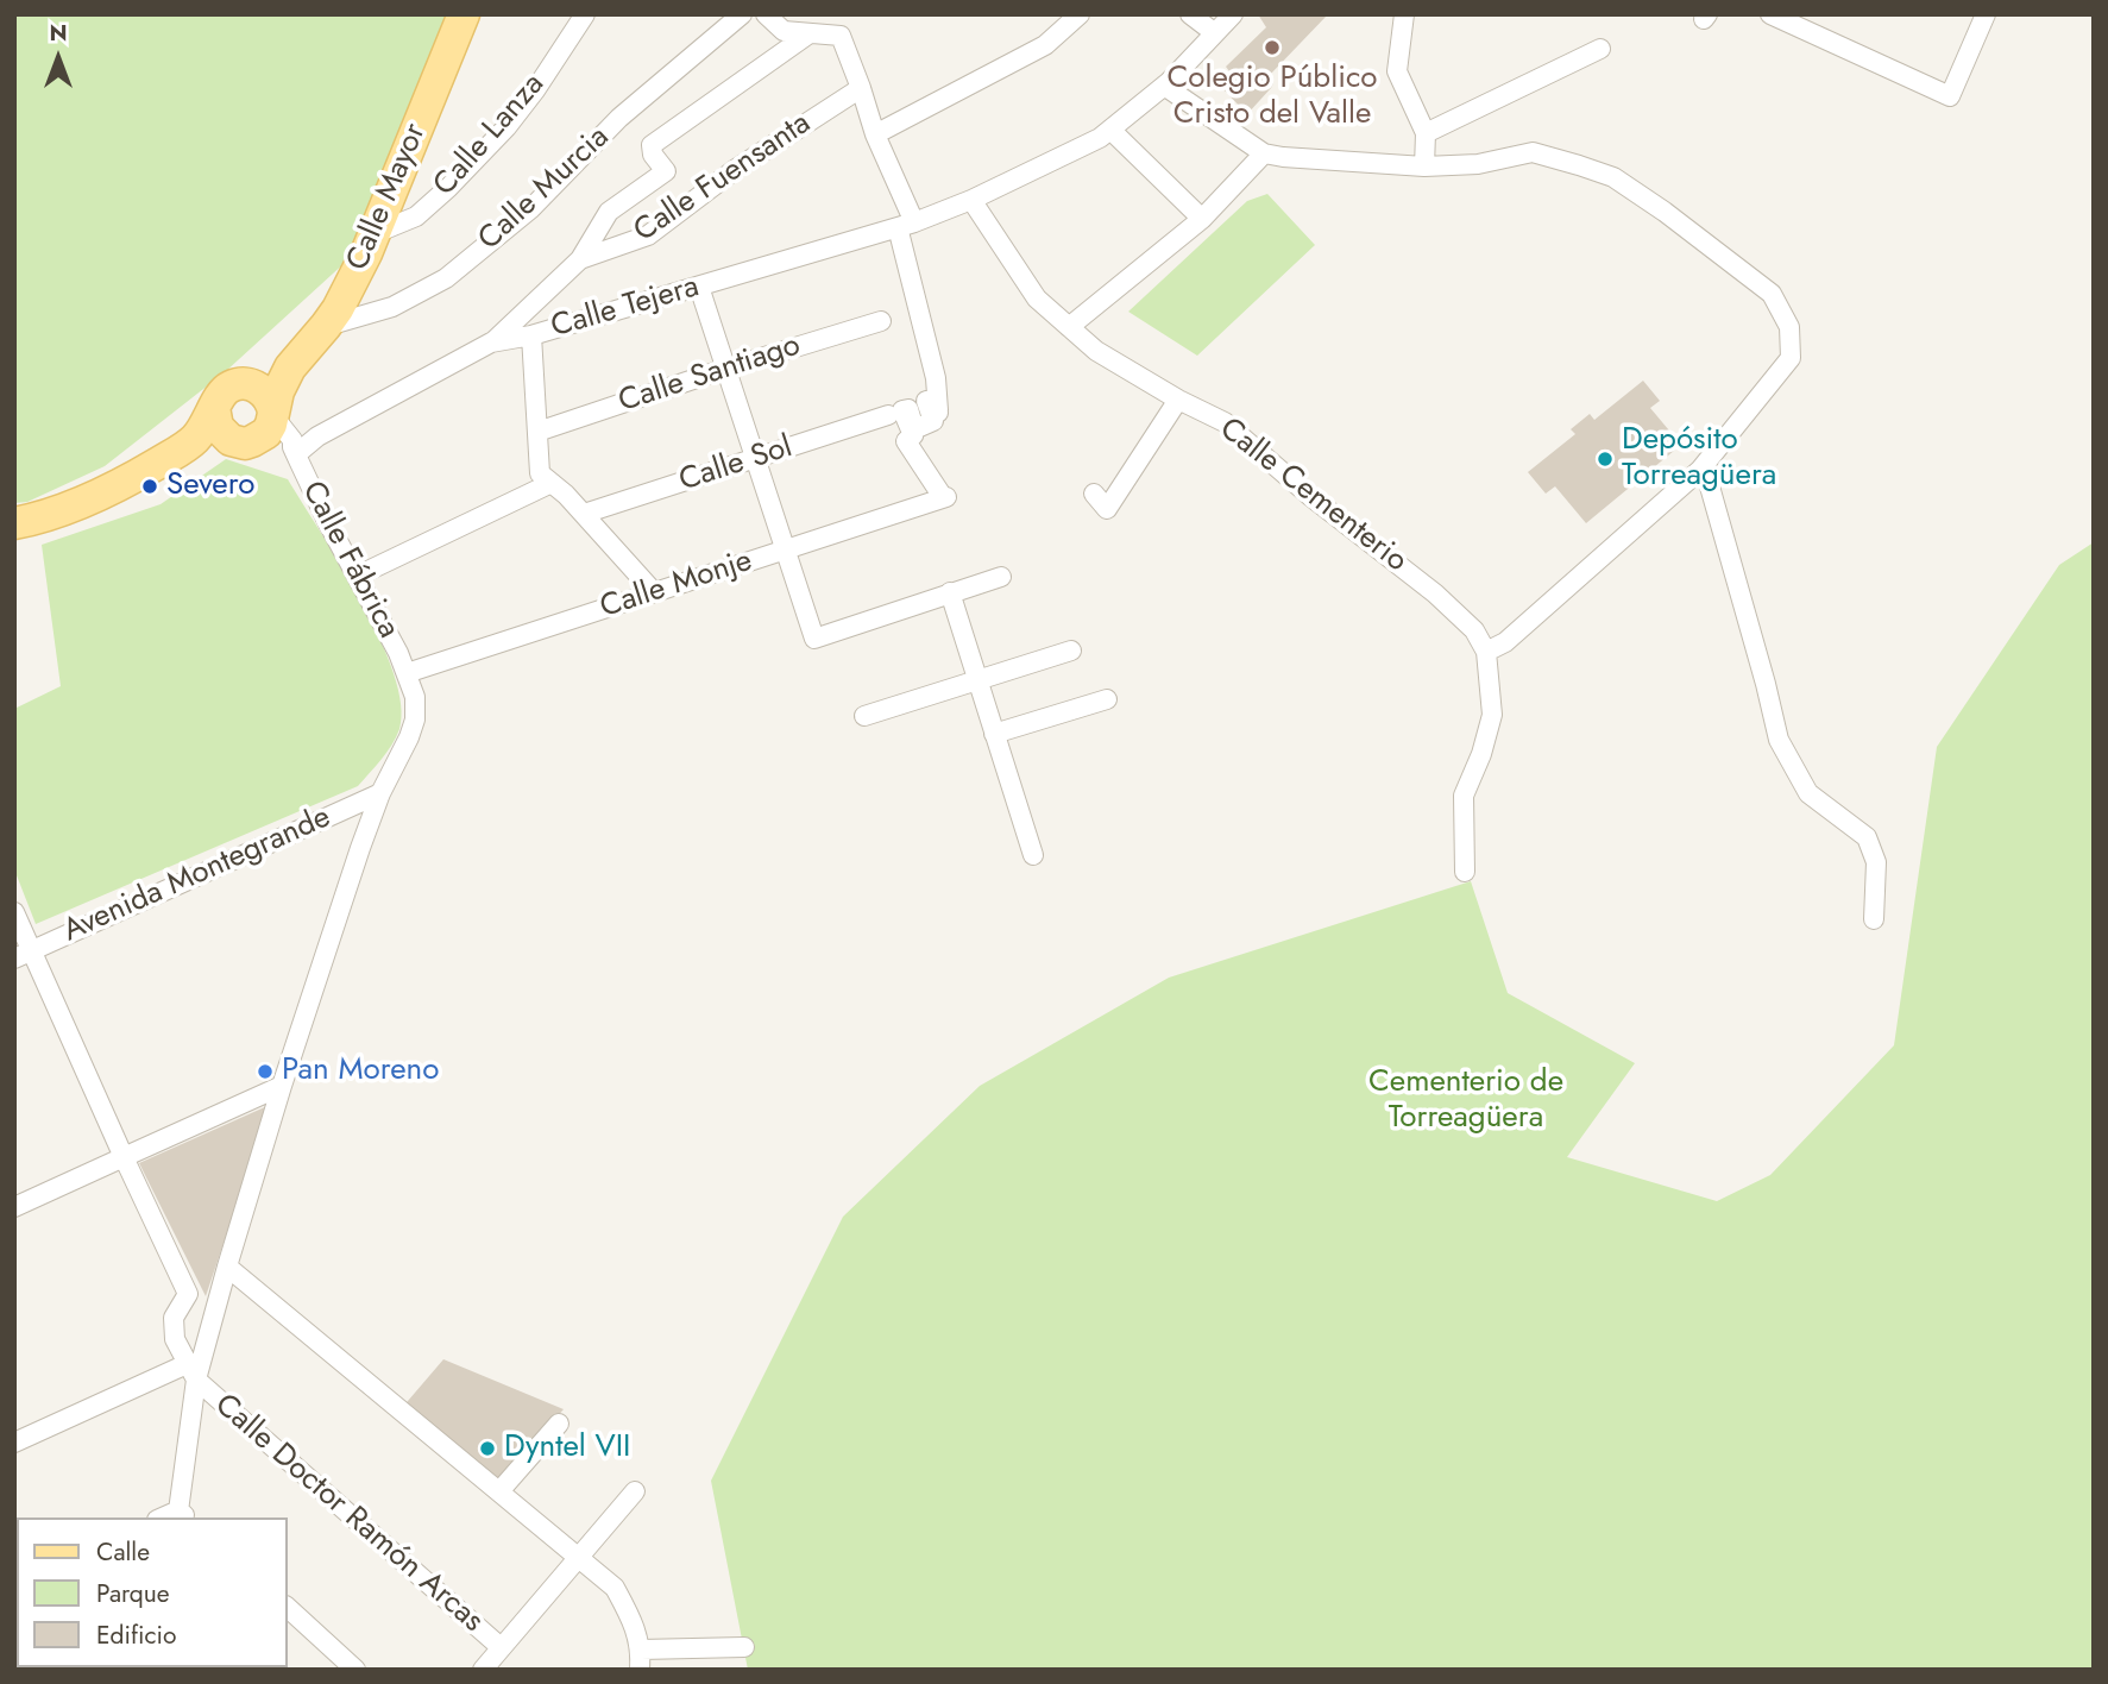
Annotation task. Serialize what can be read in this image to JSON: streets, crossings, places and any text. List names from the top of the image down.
{
  "streets": {
    "main road": ["Calle Mayor"],
    "street": [
      "Calle Lanza",
      "Calle Fuensanta",
      "Calle Murcia",
      "Calle Tejera",
      "Calle Santiago",
      "Calle Sol",
      "Calle Cementerio",
      "Calle Fábrica",
      "Calle Monje",
      "Avenida Montegrande",
      "Calle Doctor Ramón Arcas"
    ]
  },
  "crossings": [
    ["Calle Lanza", "Calle Mayor"],
    ["Calle Murcia", "Calle Mayor"],
    ["Calle Mayor", "Calle Fábrica"],
    ["Calle Tejera", "Calle Cementerio"],
    ["Calle Tejera", "Calle Fábrica"],
    ["Calle Tejera", "Calle Monje"],
    ["Calle Fábrica", "Calle Monje"],
    ["Calle Fábrica", "Avenida Montegrande"],
    ["Calle Fábrica", "Calle Doctor Ramón Arcas"]
  ],
  "parks": ["Cementerio de Torreagüera"],
  "places": [
    "Colegio Público Cristo del Valle",
    "Depósito Torreagüera",
    "Severo",
    "Pan Moreno",
    "Dyntel VII"
  ],
  "legend": ["Calle", "Parque", "Edificio"],
  "north": "top"
}
